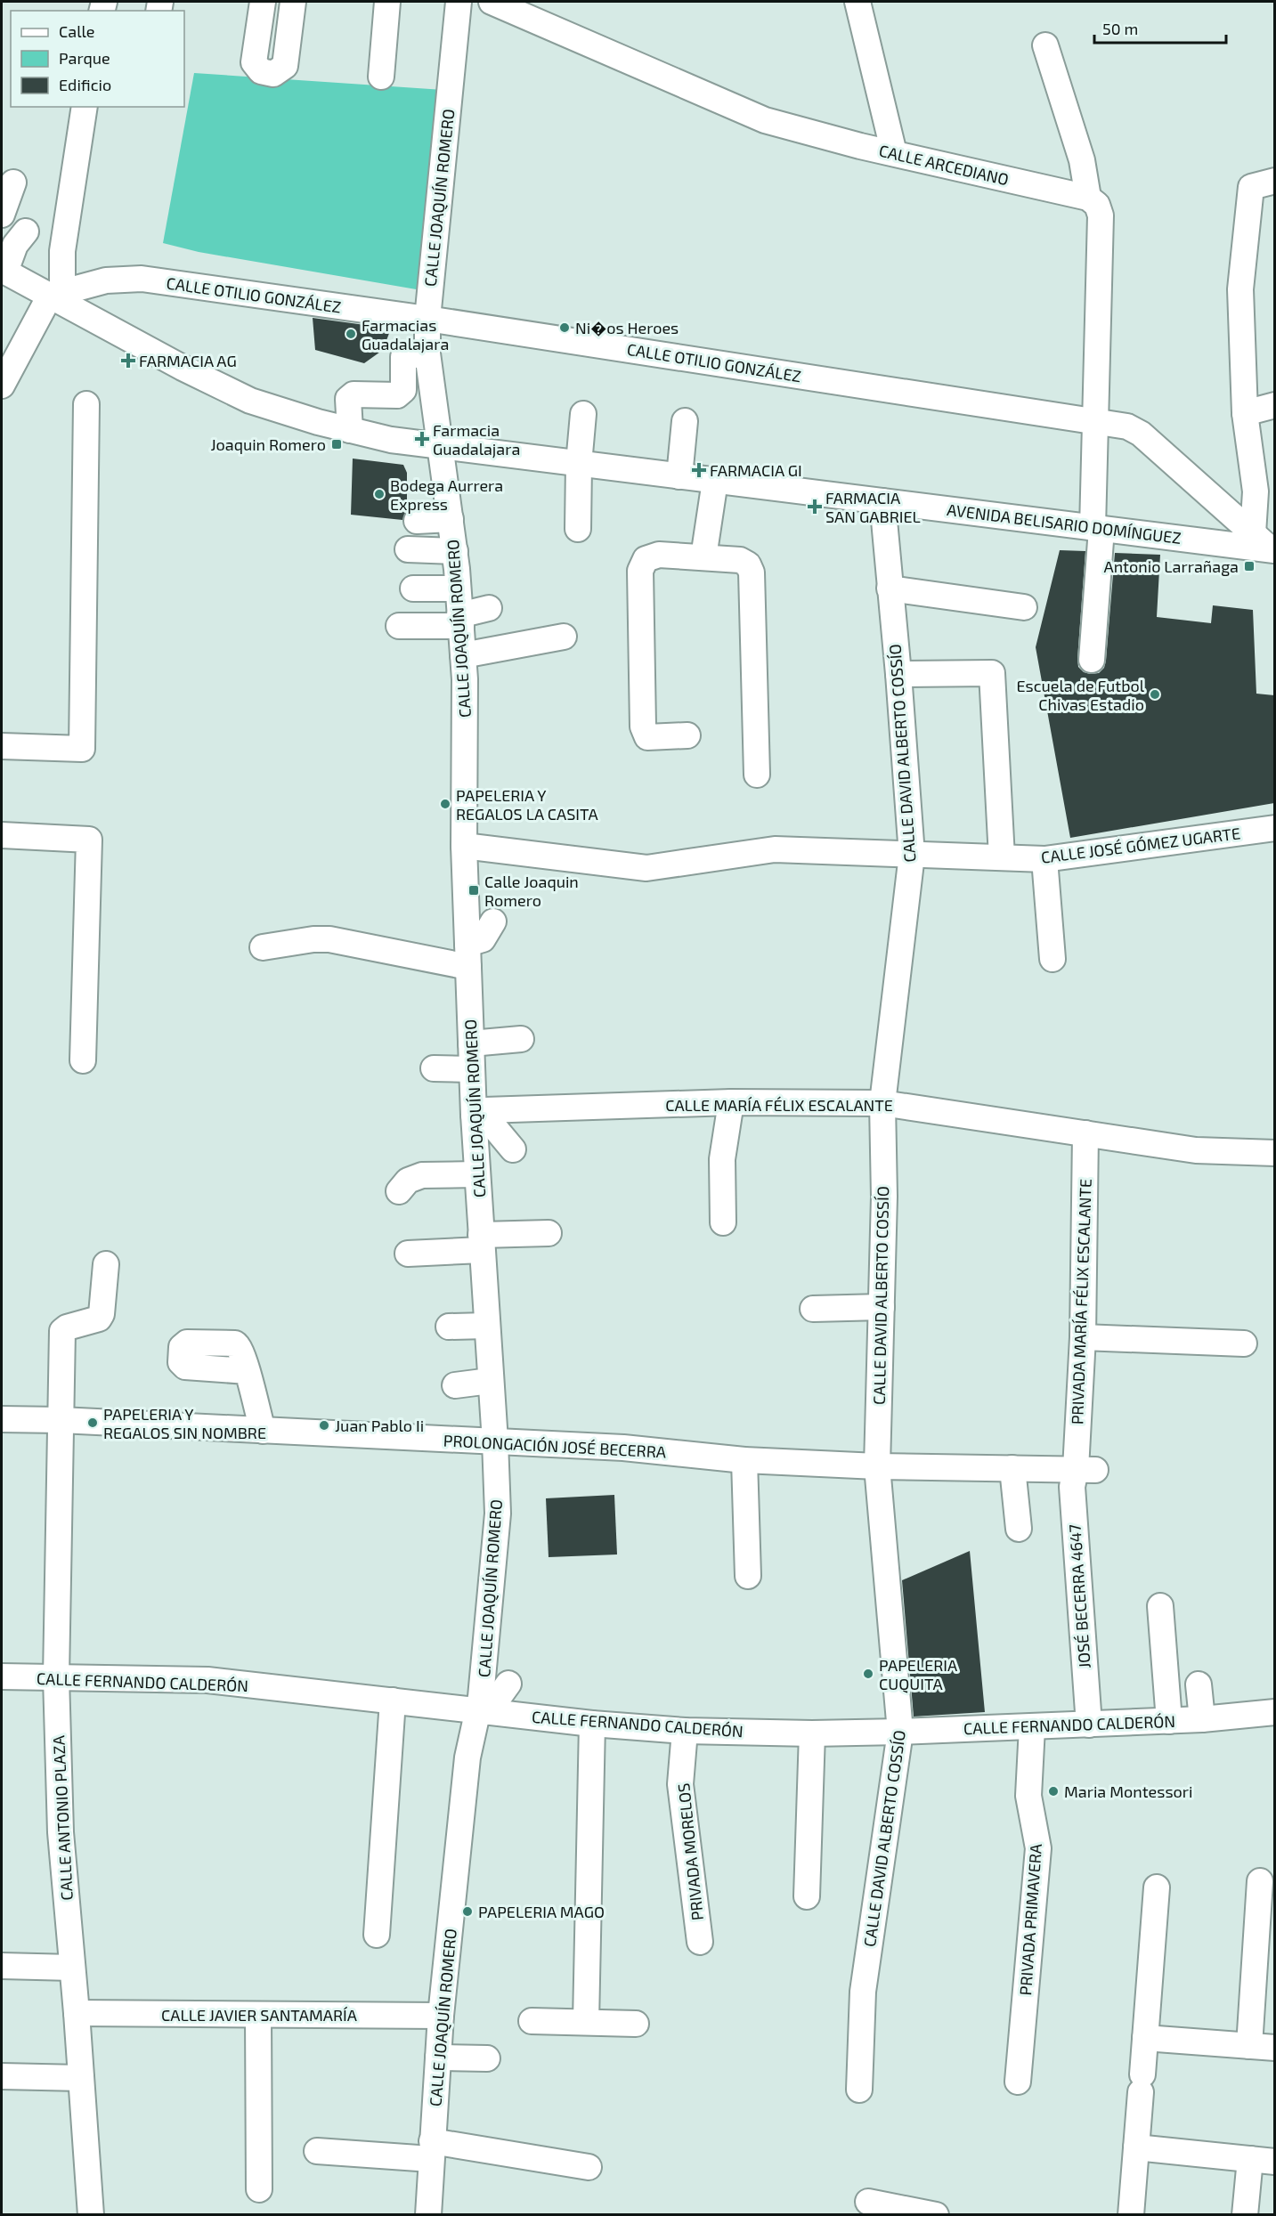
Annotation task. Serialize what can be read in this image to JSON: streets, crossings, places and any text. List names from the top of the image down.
{
  "streets": {
    "street": [
      "CALLE ARCEDIANO",
      "CALLE JOAQUÍN ROMERO",
      "CALLE OTILIO GONZÁLEZ",
      "AVENIDA BELISARIO DOMÍNGUEZ",
      "CALLE DAVID ALBERTO COSSÍO",
      "CALLE JOSÉ GÓMEZ UGARTE",
      "CALLE MARÍA FÉLIX ESCALANTE",
      "PRIVADA MARÍA FÉLIX ESCALANTE",
      "PROLONGACIÓN JOSÉ BECERRA",
      "JOSÉ BECERRA 4647",
      "CALLE FERNANDO CALDERÓN",
      "CALLE ANTONIO PLAZA",
      "PRIVADA MORELOS",
      "PRIVADA PRIMAVERA",
      "CALLE JAVIER SANTAMARÍA"
    ]
  },
  "crossings": [
    ["CALLE JOAQUÍN ROMERO", "CALLE OTILIO GONZÁLEZ"],
    ["CALLE JOAQUÍN ROMERO", "AVENIDA BELISARIO DOMÍNGUEZ"],
    ["CALLE JOAQUÍN ROMERO", "CALLE JOSÉ GÓMEZ UGARTE"],
    ["CALLE JOAQUÍN ROMERO", "CALLE MARÍA FÉLIX ESCALANTE"],
    ["CALLE JOAQUÍN ROMERO", "PROLONGACIÓN JOSÉ BECERRA"],
    ["CALLE JOAQUÍN ROMERO", "CALLE FERNANDO CALDERÓN"],
    ["CALLE JOAQUÍN ROMERO", "CALLE JAVIER SANTAMARÍA"],
    ["CALLE OTILIO GONZÁLEZ", "AVENIDA BELISARIO DOMÍNGUEZ"],
    ["AVENIDA BELISARIO DOMÍNGUEZ", "CALLE DAVID ALBERTO COSSÍO"],
    ["CALLE DAVID ALBERTO COSSÍO", "CALLE JOSÉ GÓMEZ UGARTE"],
    ["CALLE DAVID ALBERTO COSSÍO", "CALLE MARÍA FÉLIX ESCALANTE"],
    ["CALLE DAVID ALBERTO COSSÍO", "PROLONGACIÓN JOSÉ BECERRA"],
    ["CALLE DAVID ALBERTO COSSÍO", "CALLE FERNANDO CALDERÓN"],
    ["CALLE MARÍA FÉLIX ESCALANTE", "PRIVADA MARÍA FÉLIX ESCALANTE"],
    ["PRIVADA MARÍA FÉLIX ESCALANTE", "PROLONGACIÓN JOSÉ BECERRA"],
    ["PRIVADA MARÍA FÉLIX ESCALANTE", "JOSÉ BECERRA 4647"],
    ["PROLONGACIÓN JOSÉ BECERRA", "JOSÉ BECERRA 4647"],
    ["PROLONGACIÓN JOSÉ BECERRA", "CALLE ANTONIO PLAZA"],
    ["JOSÉ BECERRA 4647", "CALLE FERNANDO CALDERÓN"],
    ["CALLE FERNANDO CALDERÓN", "CALLE ANTONIO PLAZA"],
    ["CALLE FERNANDO CALDERÓN", "PRIVADA MORELOS"],
    ["CALLE FERNANDO CALDERÓN", "PRIVADA PRIMAVERA"],
    ["CALLE ANTONIO PLAZA", "CALLE JAVIER SANTAMARÍA"]
  ],
  "places": {
    "other": [
      "Ni�os Heroes",
      "Farmacias Guadalajara",
      "Bodega Aurrera Express",
      "Escuela de Futbol Chivas Estadio",
      "PAPELERIA Y REGALOS LA CASITA",
      "PAPELERIA Y REGALOS SIN NOMBRE",
      "Juan Pablo Ii",
      "PAPELERIA CUQUITA",
      "Maria Montessori",
      "PAPELERIA MAGO"
    ],
    "health": [
      "FARMACIA AG",
      "Farmacia Guadalajara",
      "FARMACIA GI",
      "FARMACIA SAN GABRIEL"
    ],
    "transit": ["Joaquin Romero", "Antonio Larrañaga", "Calle Joaquin Romero"]
  },
  "legend": ["Calle", "Parque", "Edificio"],
  "scale_bar": "50 m"
}
